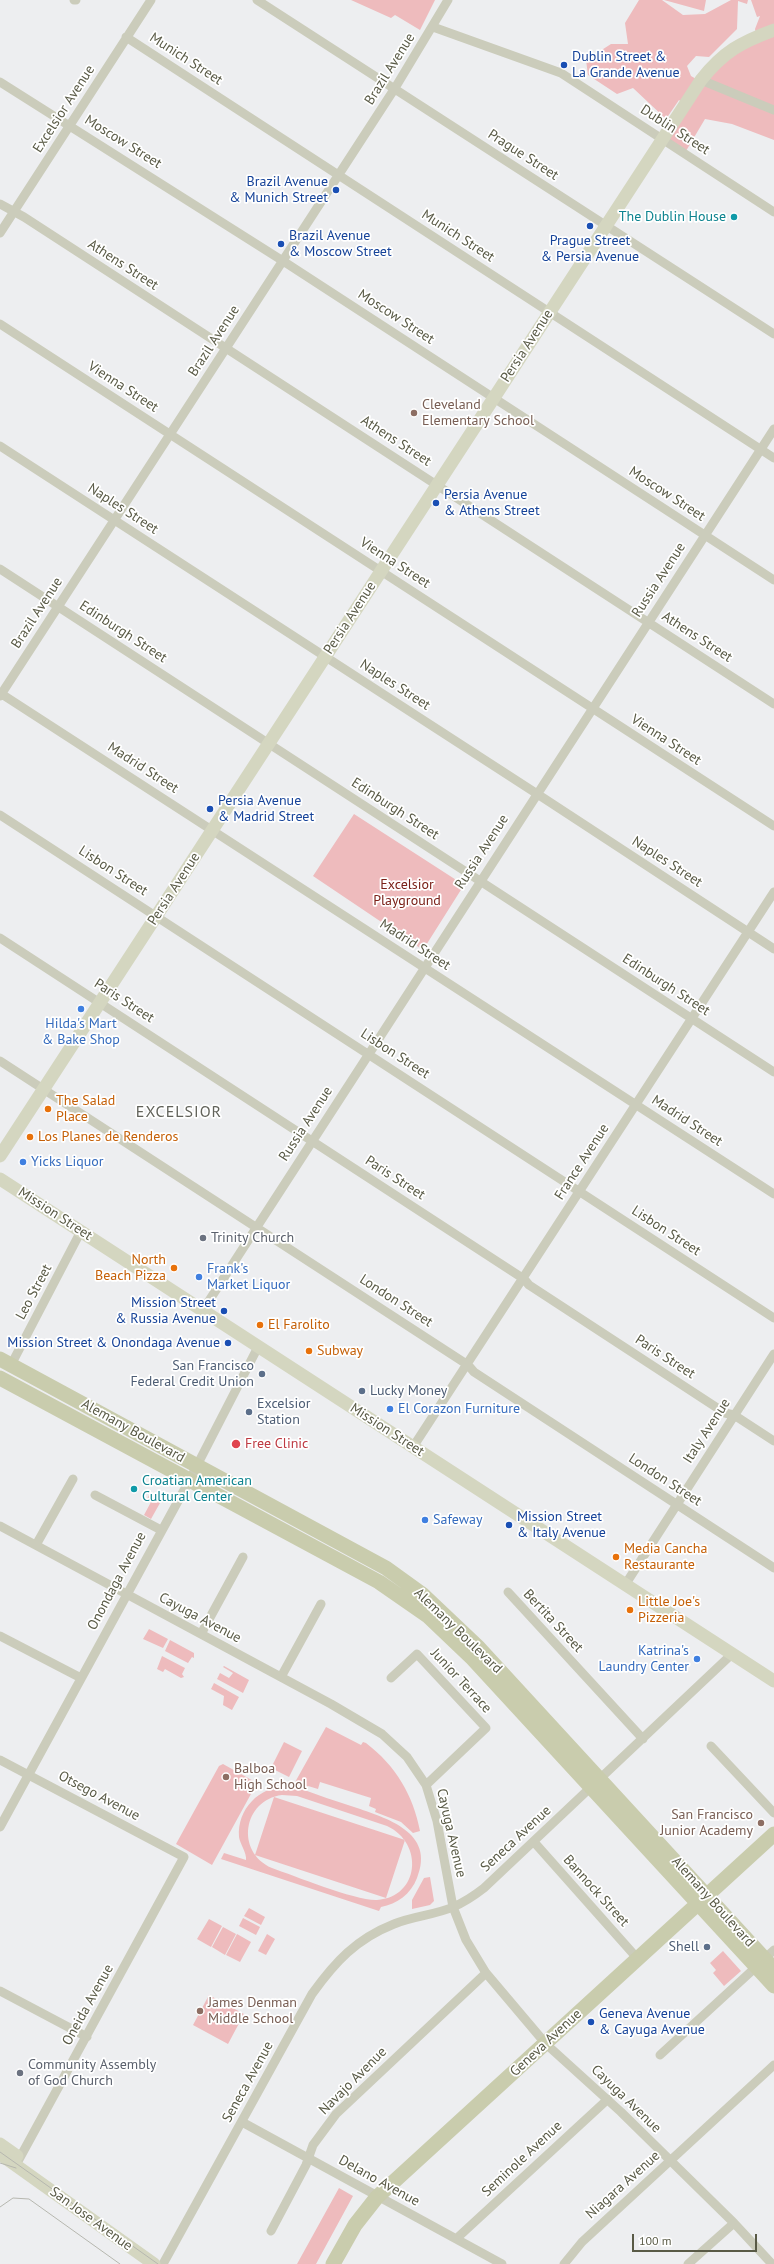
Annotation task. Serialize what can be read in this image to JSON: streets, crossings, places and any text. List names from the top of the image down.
{
  "streets": {
    "main road": ["Alemany Boulevard", "Geneva Avenue"],
    "street": [
      "Munich Street",
      "Brazil Avenue",
      "Excelsior Avenue",
      "Dublin Street",
      "Moscow Street",
      "Prague Street",
      "Athens Street",
      "Persia Avenue",
      "Vienna Street",
      "Naples Street",
      "Russia Avenue",
      "Edinburgh Street",
      "Madrid Street",
      "Lisbon Street",
      "Paris Street",
      "France Avenue",
      "Mission Street",
      "Leo Street",
      "London Street",
      "Italy Avenue",
      "Onondaga Avenue",
      "Cayuga Avenue",
      "Bertita Street",
      "Junior Terrace",
      "Otsego Avenue",
      "Seneca Avenue",
      "Bannock Street",
      "Oneida Avenue",
      "Navajo Avenue",
      "Seminole Avenue",
      "Delano Avenue",
      "Niagara Avenue",
      "San Jose Avenue"
    ]
  },
  "crossings": [
    ["Munich Street", "Brazil Avenue"],
    ["Munich Street", "Excelsior Avenue"],
    ["Munich Street", "Persia Avenue"],
    ["Munich Street", "Russia Avenue"],
    ["Brazil Avenue", "Dublin Street"],
    ["Brazil Avenue", "Moscow Street"],
    ["Brazil Avenue", "Prague Street"],
    ["Brazil Avenue", "Athens Street"],
    ["Brazil Avenue", "Vienna Street"],
    ["Brazil Avenue", "Naples Street"],
    ["Brazil Avenue", "Edinburgh Street"],
    ["Brazil Avenue", "Madrid Street"],
    ["Excelsior Avenue", "Moscow Street"],
    ["Excelsior Avenue", "Athens Street"],
    ["Dublin Street", "Persia Avenue"],
    ["Moscow Street", "Persia Avenue"],
    ["Moscow Street", "Russia Avenue"],
    ["Prague Street", "Persia Avenue"],
    ["Athens Street", "Persia Avenue"],
    ["Athens Street", "Russia Avenue"],
    ["Persia Avenue", "Vienna Street"],
    ["Persia Avenue", "Naples Street"],
    ["Persia Avenue", "Edinburgh Street"],
    ["Persia Avenue", "Madrid Street"],
    ["Persia Avenue", "Lisbon Street"],
    ["Persia Avenue", "Paris Street"],
    ["Persia Avenue", "London Street"],
    ["Vienna Street", "Russia Avenue"],
    ["Naples Street", "Russia Avenue"],
    ["Naples Street", "France Avenue"],
    ["Russia Avenue", "Edinburgh Street"],
    ["Russia Avenue", "Madrid Street"],
    ["Russia Avenue", "Lisbon Street"],
    ["Russia Avenue", "Paris Street"],
    ["Russia Avenue", "Mission Street"],
    ["Russia Avenue", "London Street"],
    ["Edinburgh Street", "France Avenue"],
    ["Madrid Street", "France Avenue"],
    ["Lisbon Street", "France Avenue"],
    ["Paris Street", "France Avenue"],
    ["Paris Street", "Italy Avenue"],
    ["France Avenue", "Mission Street"],
    ["France Avenue", "London Street"],
    ["Mission Street", "Leo Street"],
    ["Mission Street", "Italy Avenue"],
    ["Mission Street", "Onondaga Avenue"],
    ["Mission Street", "Seneca Avenue"],
    ["Leo Street", "Alemany Boulevard"],
    ["London Street", "Italy Avenue"],
    ["Alemany Boulevard", "Onondaga Avenue"],
    ["Alemany Boulevard", "Seneca Avenue"],
    ["Alemany Boulevard", "Geneva Avenue"],
    ["Onondaga Avenue", "Cayuga Avenue"],
    ["Onondaga Avenue", "Otsego Avenue"],
    ["Cayuga Avenue", "Junior Terrace"],
    ["Cayuga Avenue", "Seneca Avenue"],
    ["Cayuga Avenue", "Geneva Avenue"],
    ["Cayuga Avenue", "Navajo Avenue"],
    ["Cayuga Avenue", "Seminole Avenue"],
    ["Cayuga Avenue", "Niagara Avenue"],
    ["Bertita Street", "Seneca Avenue"],
    ["Otsego Avenue", "Oneida Avenue"],
    ["Seneca Avenue", "Bannock Street"],
    ["Seneca Avenue", "Delano Avenue"],
    ["Bannock Street", "Geneva Avenue"],
    ["Oneida Avenue", "San Jose Avenue"],
    ["Geneva Avenue", "Delano Avenue"],
    ["Navajo Avenue", "Delano Avenue"],
    ["Seminole Avenue", "Delano Avenue"]
  ],
  "districts": ["EXCELSIOR"],
  "parks": ["Excelsior Playground"],
  "places": [
    "Dublin Street & La Grande Avenue",
    "Brazil Avenue & Munich Street",
    "The Dublin House",
    "Prague Street & Persia Avenue",
    "Brazil Avenue & Moscow Street",
    "Cleveland Elementary School",
    "Persia Avenue & Athens Street",
    "Persia Avenue & Madrid Street",
    "Hilda's Mart & Bake Shop",
    "The Salad Place",
    "Los Planes de Renderos",
    "Yicks Liquor",
    "Trinity Church",
    "North Beach Pizza",
    "Frank's Market Liquor",
    "Mission Street & Russia Avenue",
    "El Farolito",
    "Mission Street & Onondaga Avenue",
    "Subway",
    "San Francisco Federal Credit Union",
    "Lucky Money",
    "El Corazon Furniture",
    "Excelsior Station",
    "Free Clinic",
    "Croatian American Cultural Center",
    "Safeway",
    "Mission Street & Italy Avenue",
    "Media Cancha Restaurante",
    "Little Joe's Pizzeria",
    "Katrina's Laundry Center",
    "Balboa High School",
    "San Francisco Junior Academy",
    "Shell",
    "James Denman Middle School",
    "Geneva Avenue & Cayuga Avenue",
    "Community Assembly of God Church"
  ],
  "scale_bar": "100 m"
}
